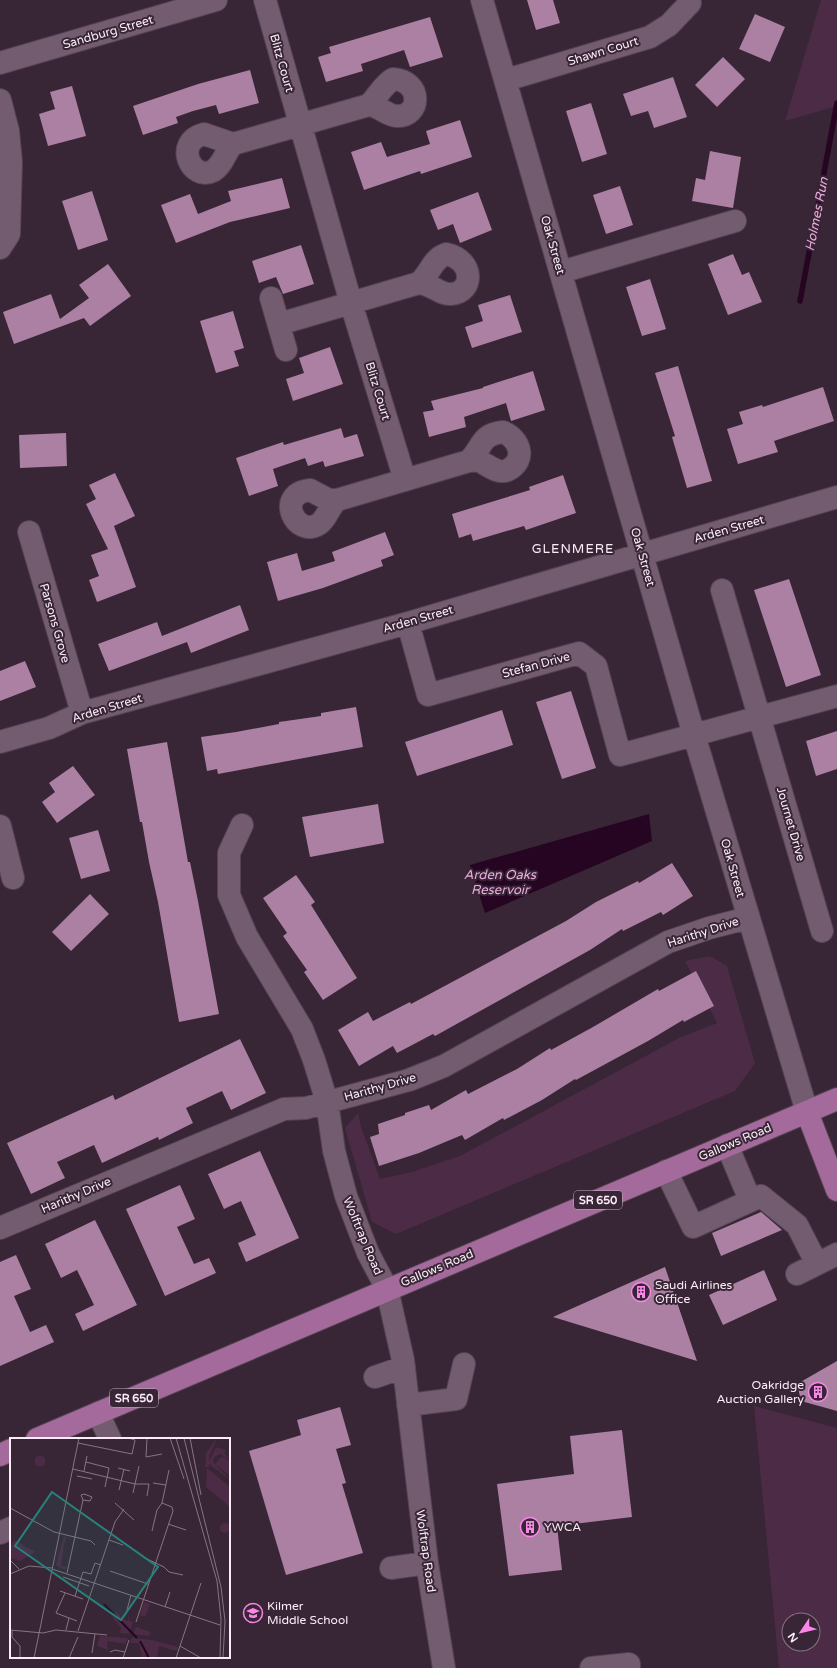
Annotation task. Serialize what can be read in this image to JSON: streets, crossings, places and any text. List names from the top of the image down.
{
  "streets": {
    "main road": ["Gallows Road", "SR 650"],
    "street": [
      "Sandburg Street",
      "Shawn Court",
      "Blitz Court",
      "Oak Street",
      "Arden Street",
      "Parsons Grove",
      "Stefan Drive",
      "Journet Drive",
      "Harithy Drive",
      "Wolftrap Road"
    ]
  },
  "crossings": [
    ["Shawn Court", "Oak Street"],
    ["Oak Street", "Arden Street"],
    ["Oak Street", "Stefan Drive"],
    ["Oak Street", "Harithy Drive"],
    ["Oak Street", "Gallows Road"],
    ["Arden Street", "Parsons Grove"],
    ["Arden Street", "Stefan Drive"],
    ["Harithy Drive", "Wolftrap Road"],
    ["Gallows Road", "Wolftrap Road"]
  ],
  "districts": ["GLENMERE"],
  "water": ["Holmes Run", "Arden Oaks Reservoir"],
  "places": {
    "building": ["Saudi Airlines Office", "Oakridge Auction Gallery", "YWCA"],
    "school or university": ["Kilmer Middle School"]
  },
  "north": "bottom left"
}
